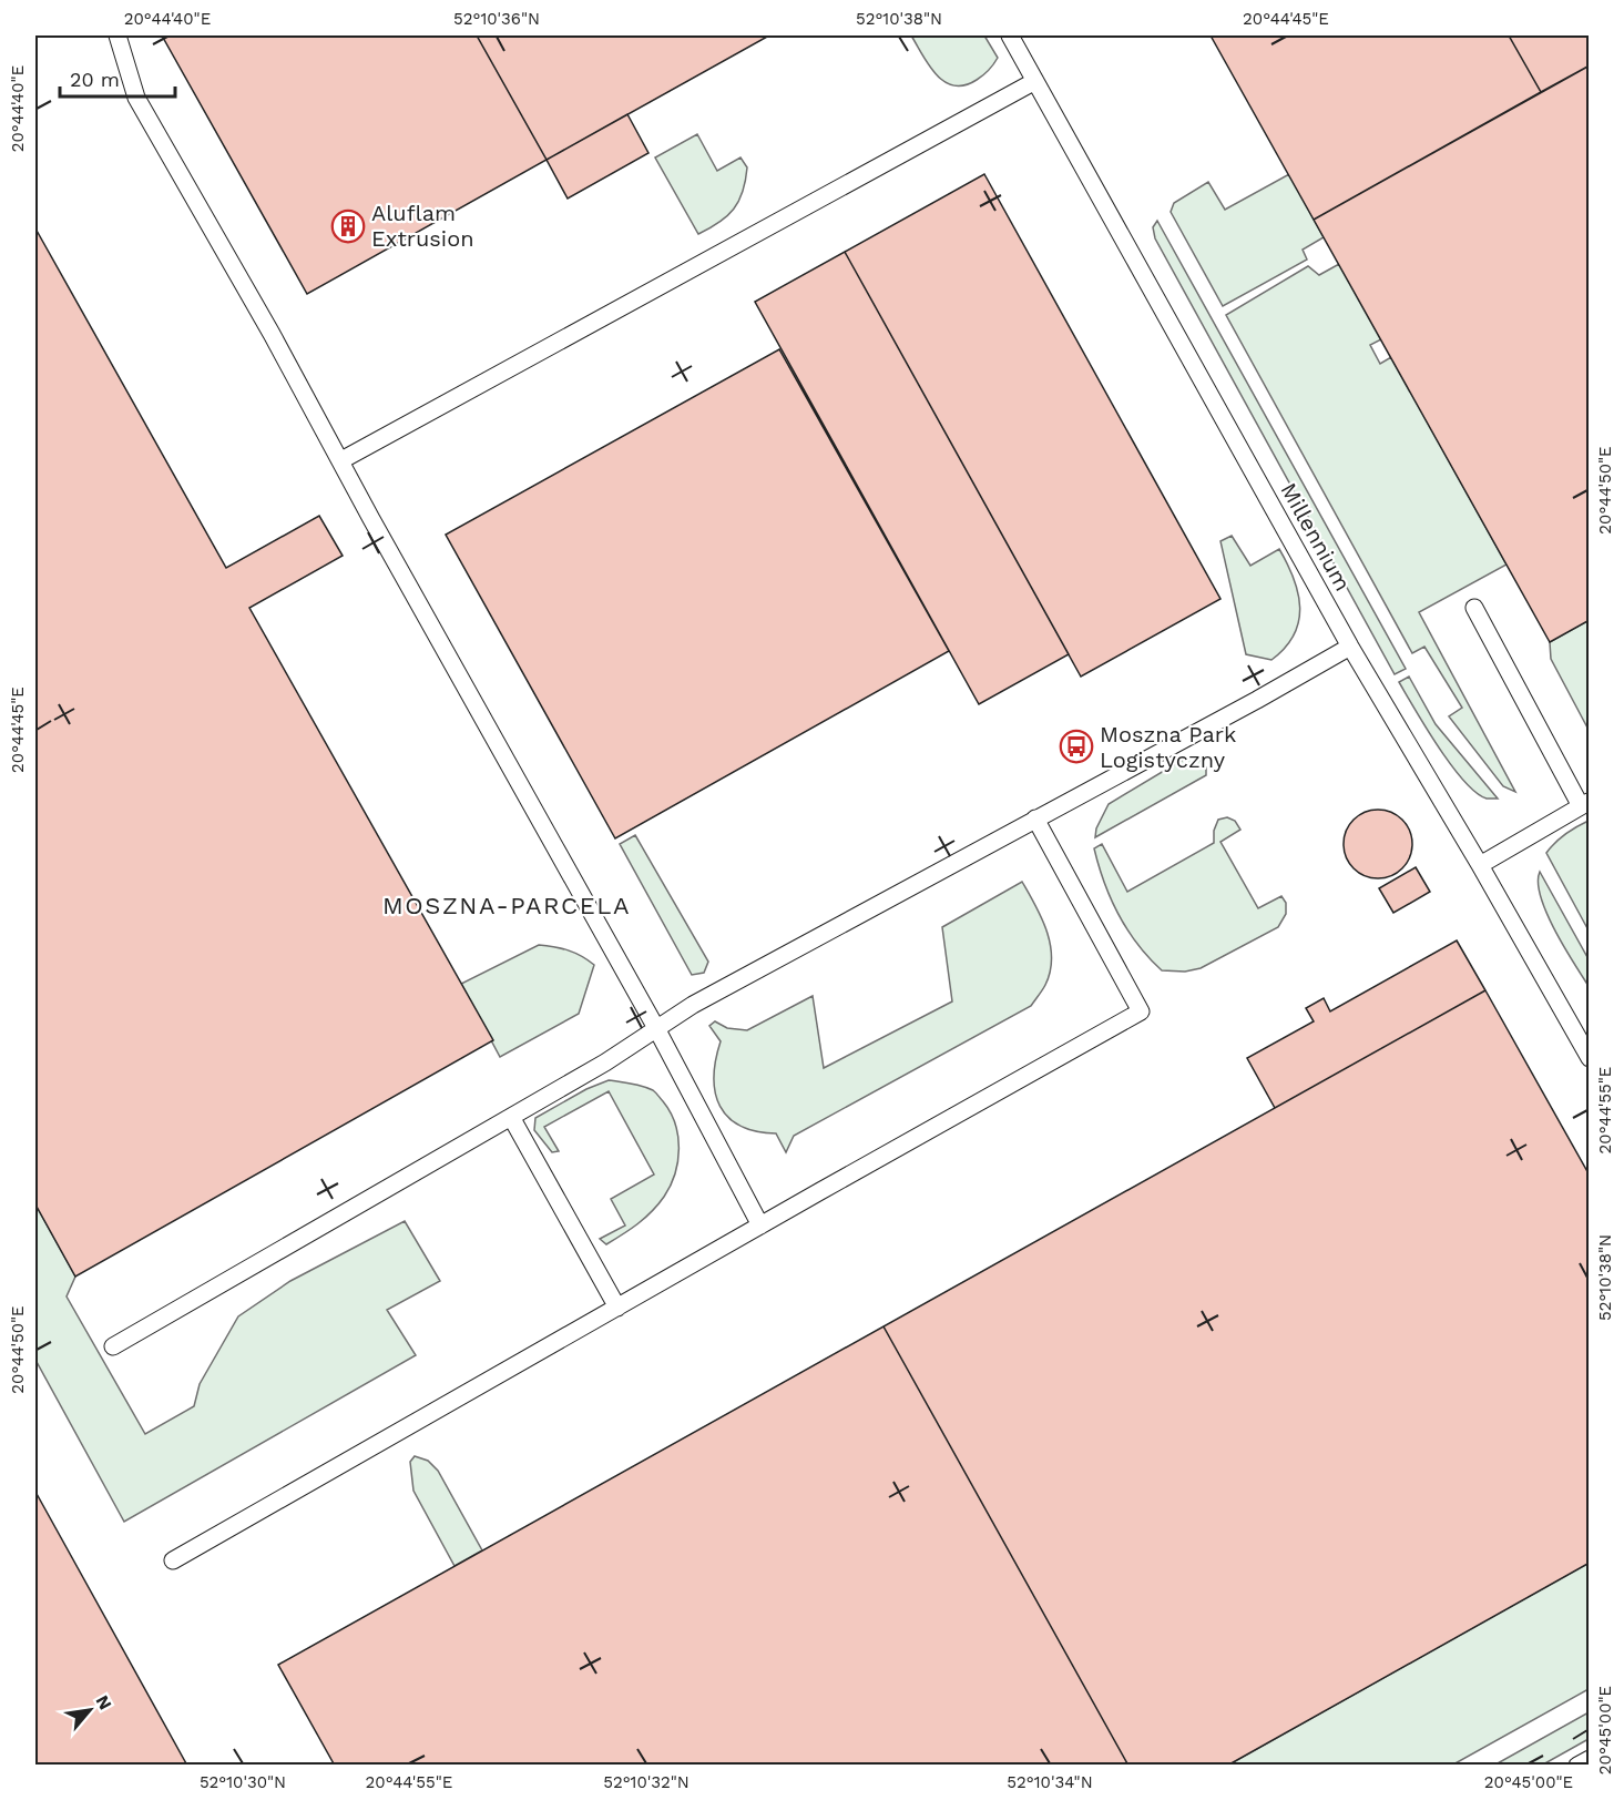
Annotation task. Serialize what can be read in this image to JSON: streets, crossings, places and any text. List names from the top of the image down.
{
  "streets": {
    "lane": ["Millennium"]
  },
  "districts": ["MOSZNA-PARCELA"],
  "places": {
    "building": ["Aluflam Extrusion"],
    "bus stop": ["Moszna Park Logistyczny"]
  },
  "scale_bar": "20 m",
  "north": "top right",
  "coordinates": [
    "20°44'40\"E",
    "52°10'36\"N",
    "52°10'38\"N",
    "20°44'45\"E",
    "20°44'50\"E",
    "20°44'55\"E",
    "20°45'00\"E",
    "52°10'30\"N",
    "52°10'32\"N",
    "52°10'34\"N"
  ]
}
